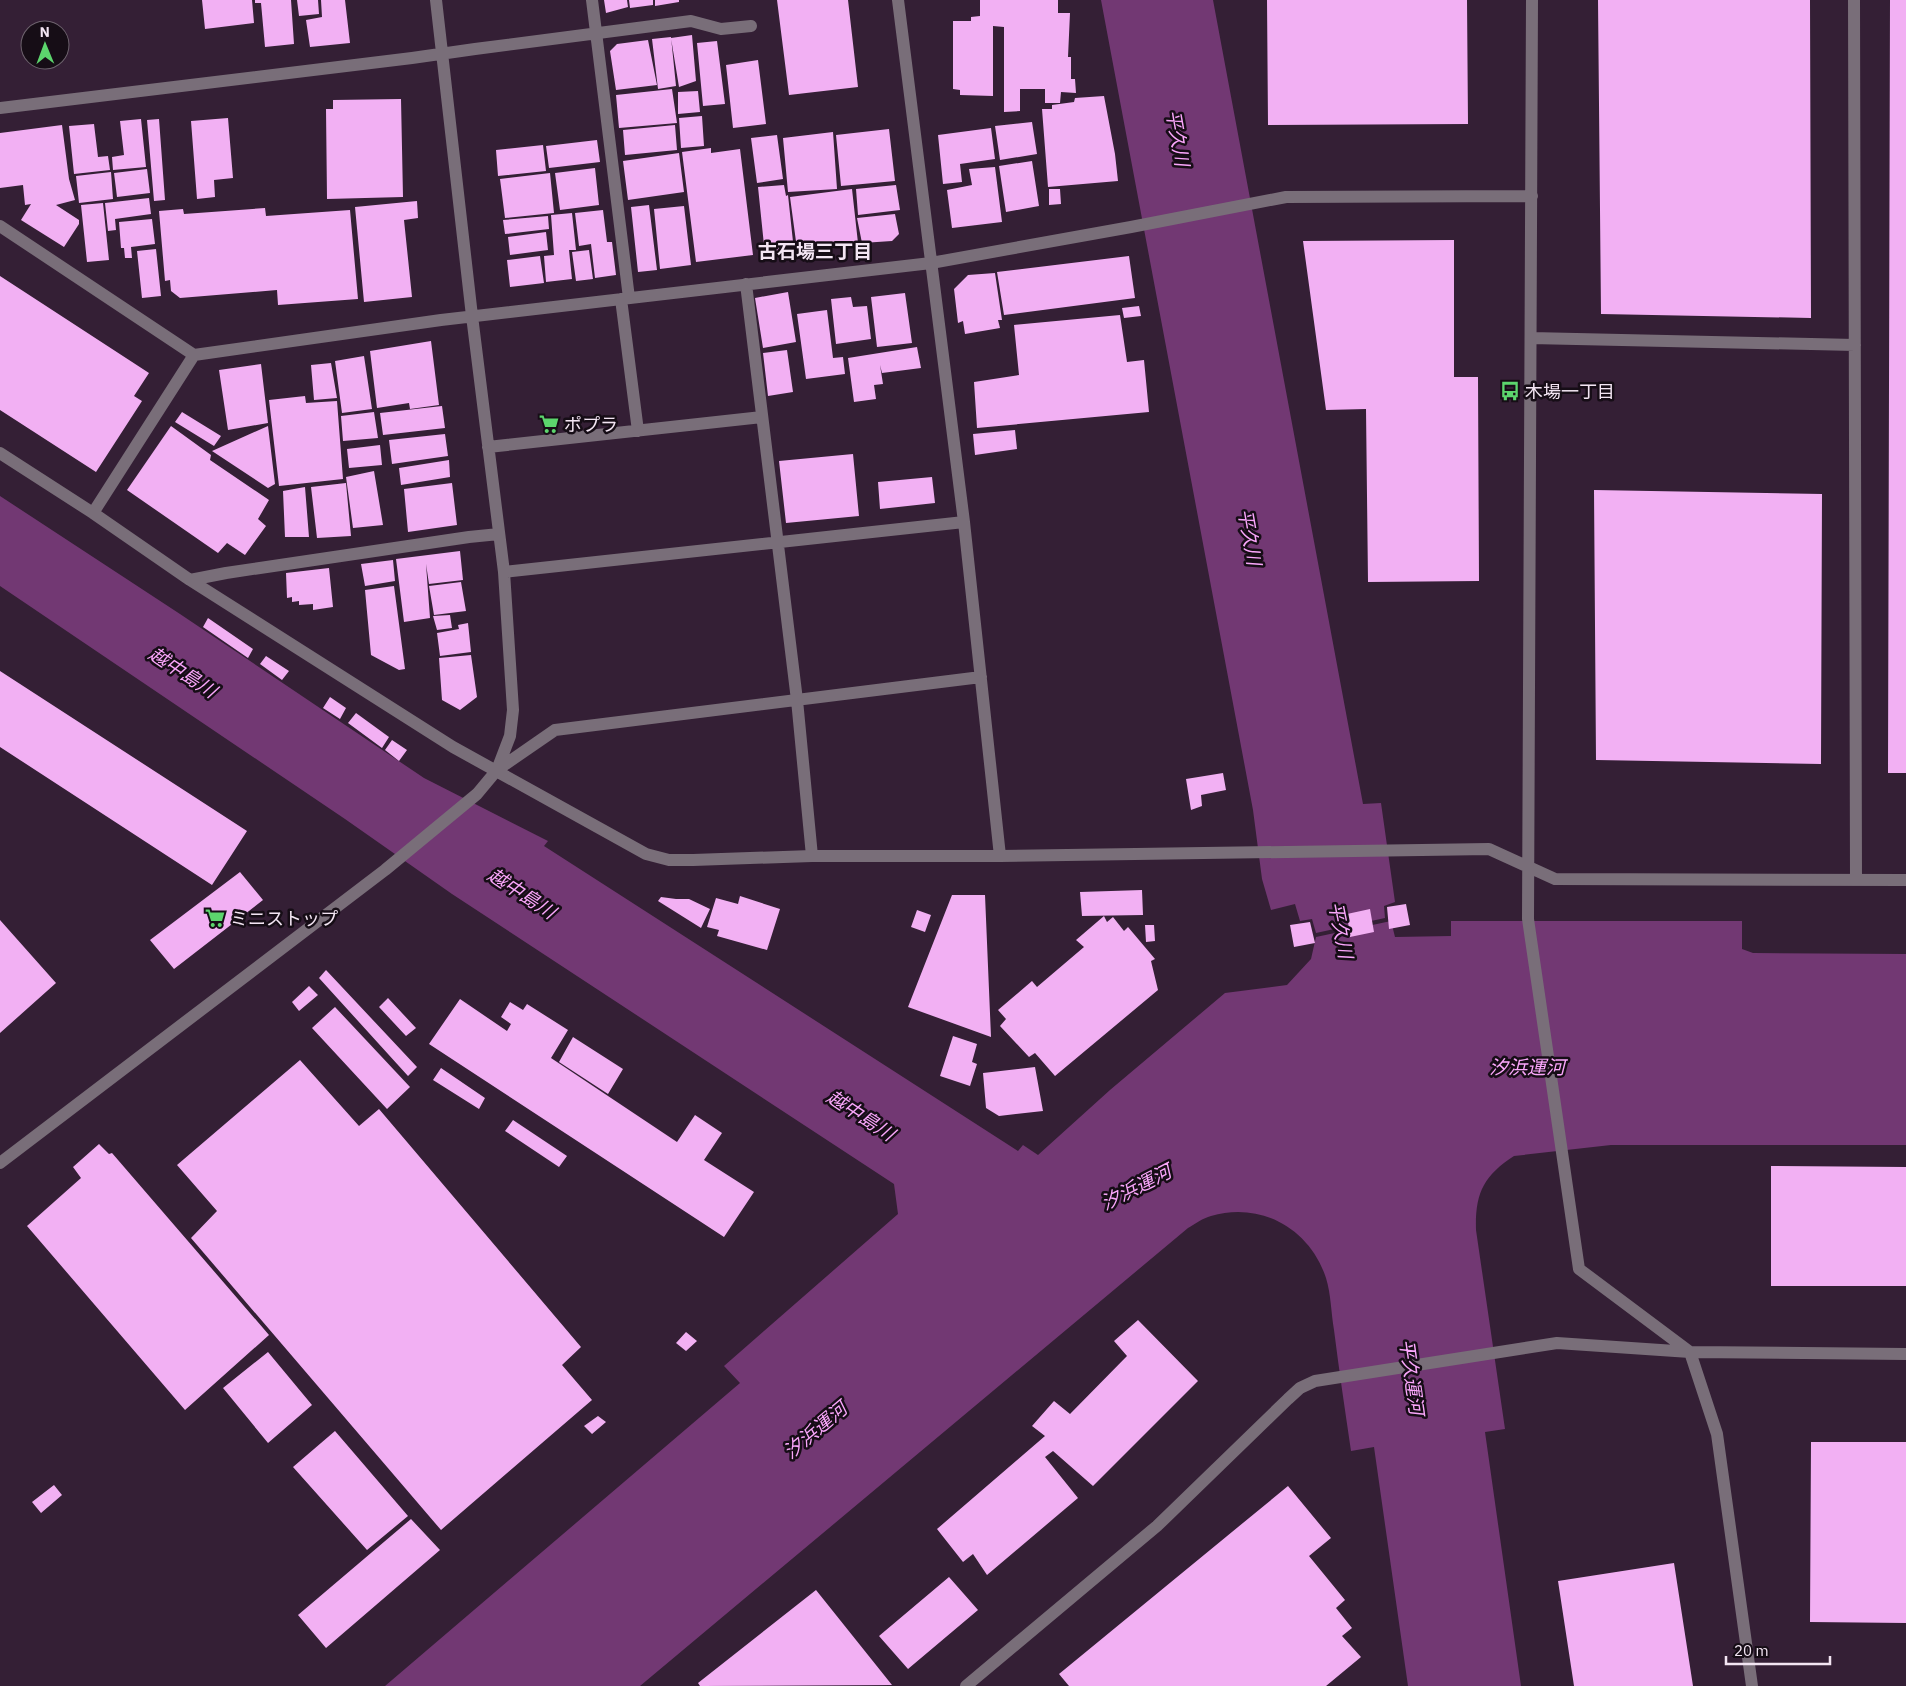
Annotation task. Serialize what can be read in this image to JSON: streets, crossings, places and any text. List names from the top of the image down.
{
  "districts": ["古石場三丁目"],
  "water": [
    "平久川",
    "越中島川",
    "汐浜運河",
    "平久運河"
  ],
  "places": {
    "bus stop": ["木場一丁目"],
    "supermarket": ["ポプラ", "ミニストップ"]
  },
  "scale_bar": "20 m",
  "north": "top"
}
